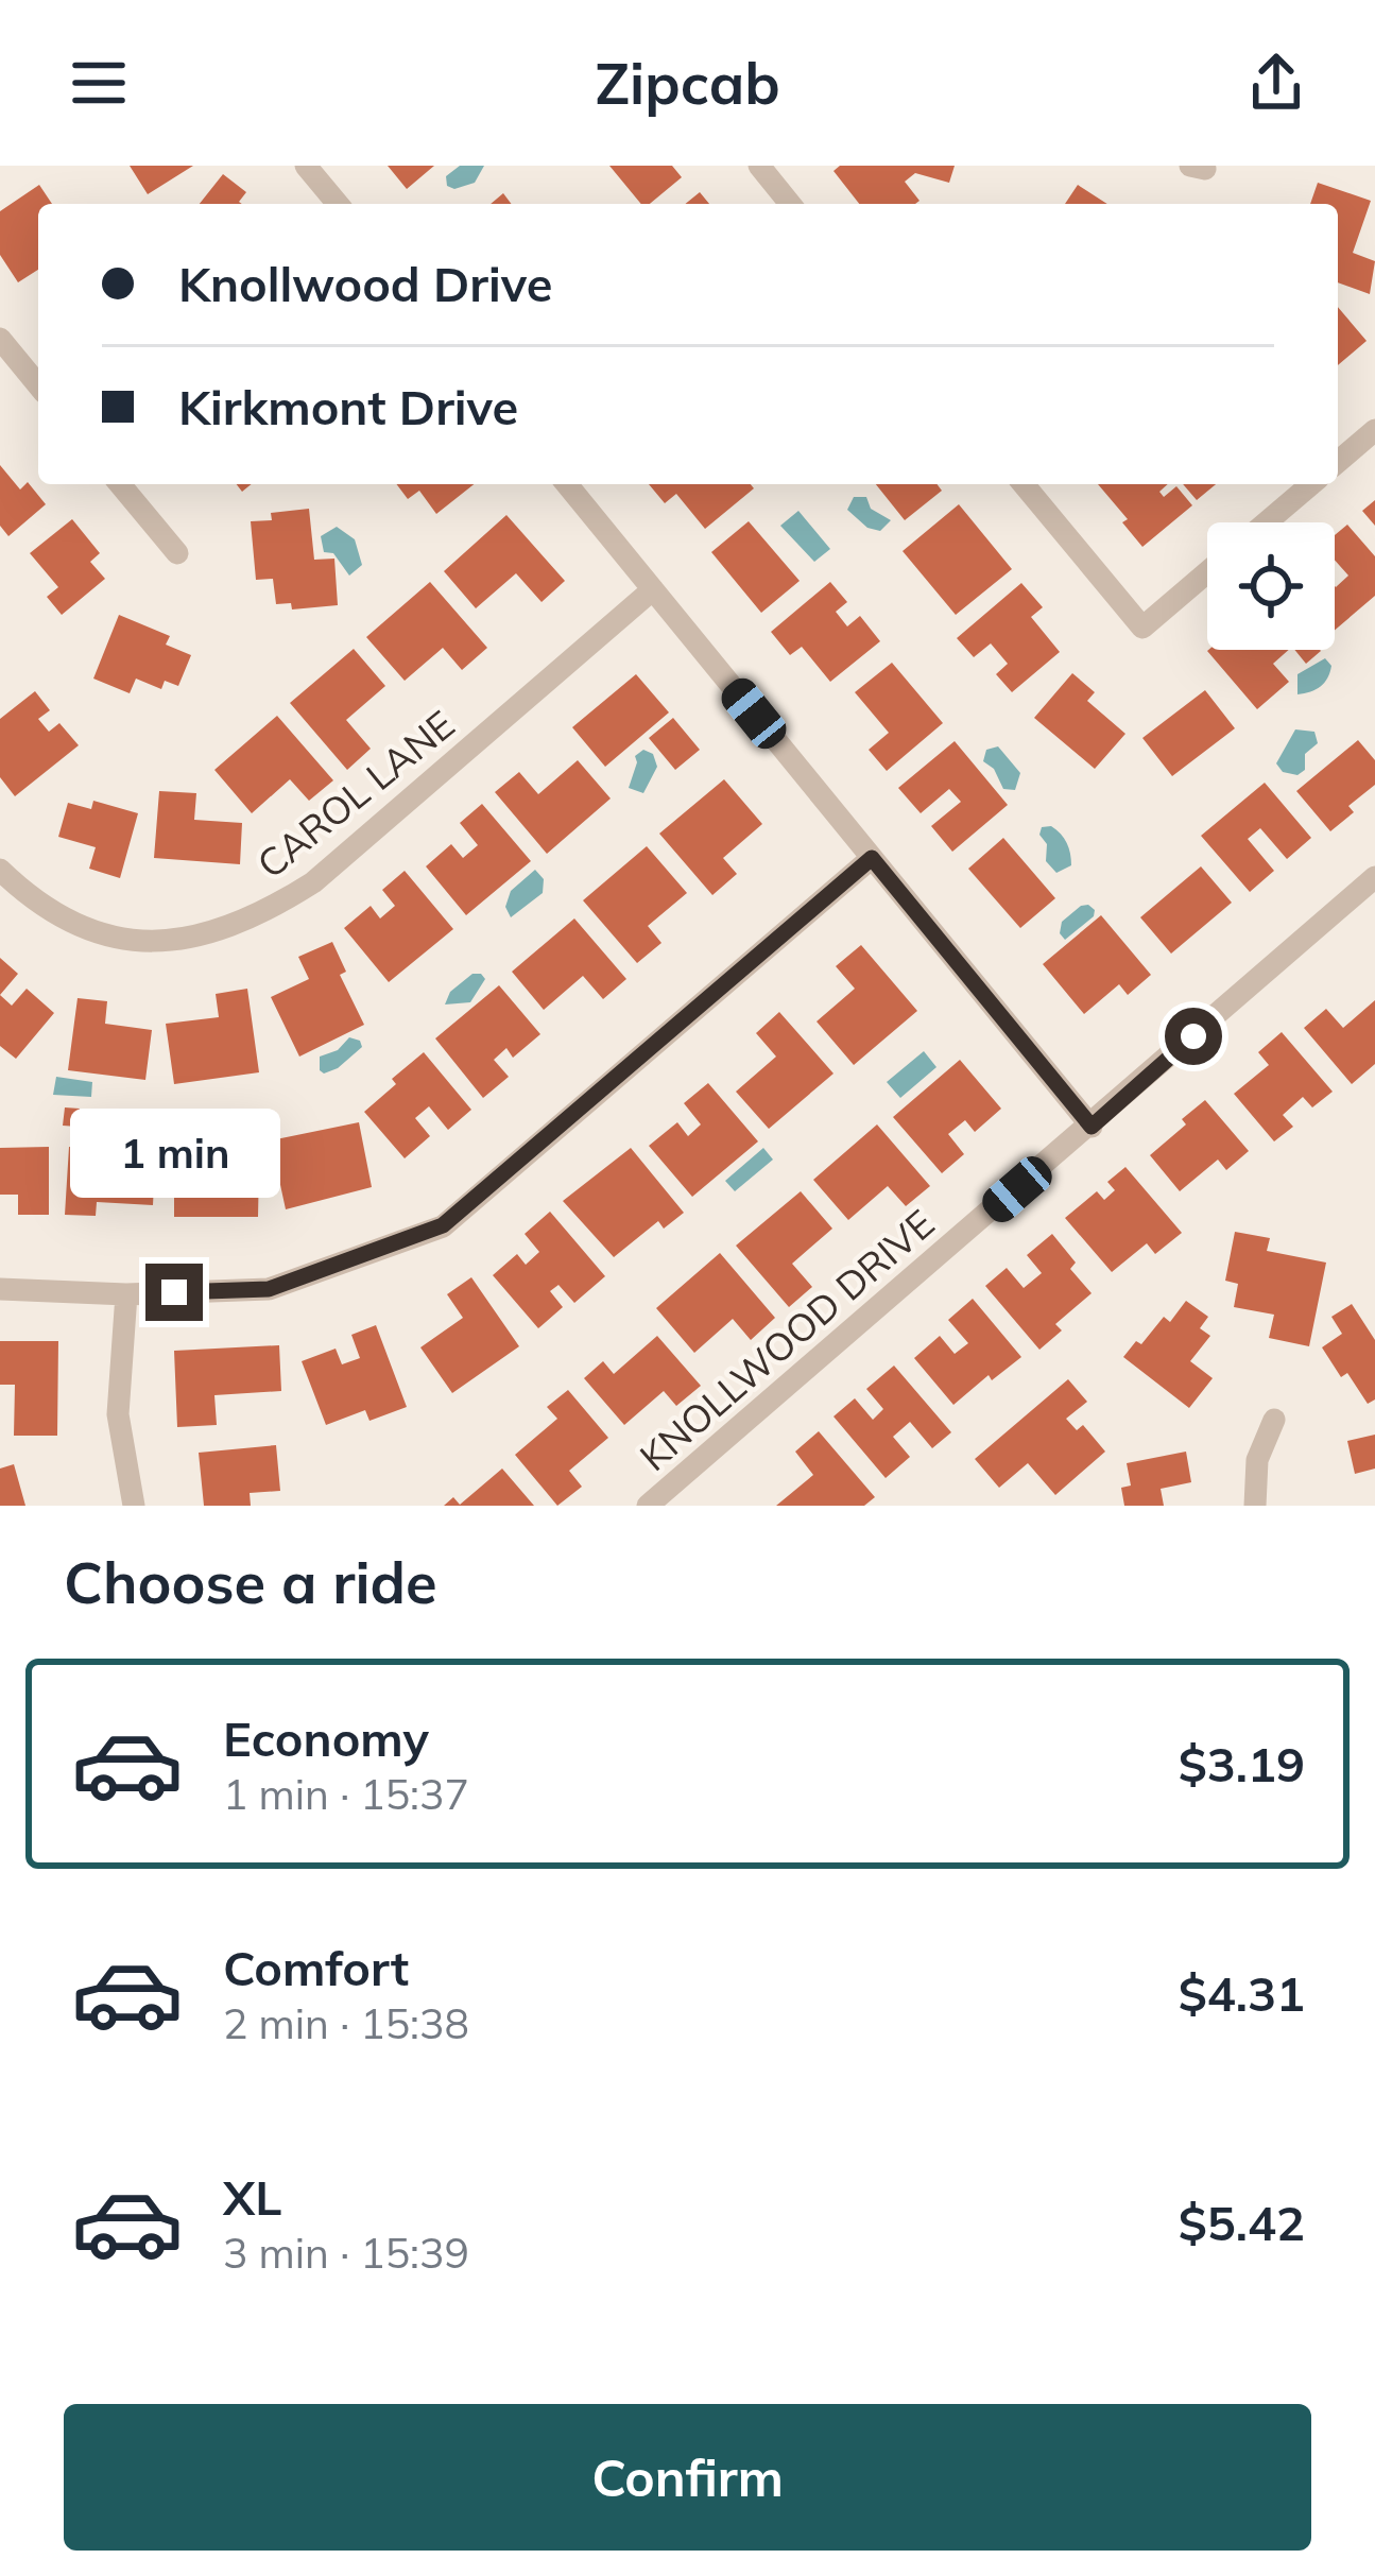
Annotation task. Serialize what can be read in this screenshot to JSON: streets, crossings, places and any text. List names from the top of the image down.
{
  "streets": {
    "street": ["CAROL LANE", "KNOLLWOOD DRIVE"]
  },
  "page": {
    "header": "Zipcab",
    "banner": ["Knollwood Drive", "Kirkmont Drive"],
    "bubble": "1 min",
    "heading": "Choose a ride",
    "list": [
      {
        "name": "Economy",
        "note": "1 min · 15:37",
        "value": "$3.19"
      },
      {
        "name": "Comfort",
        "note": "2 min · 15:38",
        "value": "$4.31"
      },
      {
        "name": "XL",
        "note": "3 min · 15:39",
        "value": "$5.42"
      }
    ],
    "buttons": "Confirm"
  }
}
